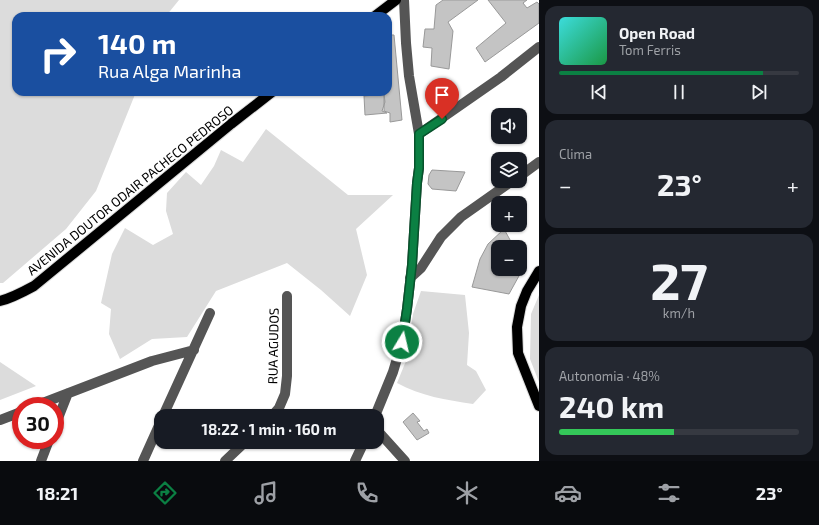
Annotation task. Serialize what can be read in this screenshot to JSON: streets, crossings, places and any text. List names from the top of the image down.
{
  "streets": {
    "main road": ["AVENIDA DOUTOR ODAIR PACHECO PEDROSO"],
    "street": ["RUA AGUDOS"]
  },
  "page": {
    "turn": ["140 m", "Rua Alga Marinha"],
    "song": ["Open Road", "Tom Ferris"],
    "map_buttons": ["+", "−"],
    "tile": [
      "Clima",
      ["27", "km/h"],
      ["Autonomia · 48%", "240 km"]
    ],
    "heat": ["−", "23°", "+"],
    "limit": "30",
    "trip": "18:22 · 1 min · 160 m",
    "tabs": ["18:21", "23°"]
  }
}
